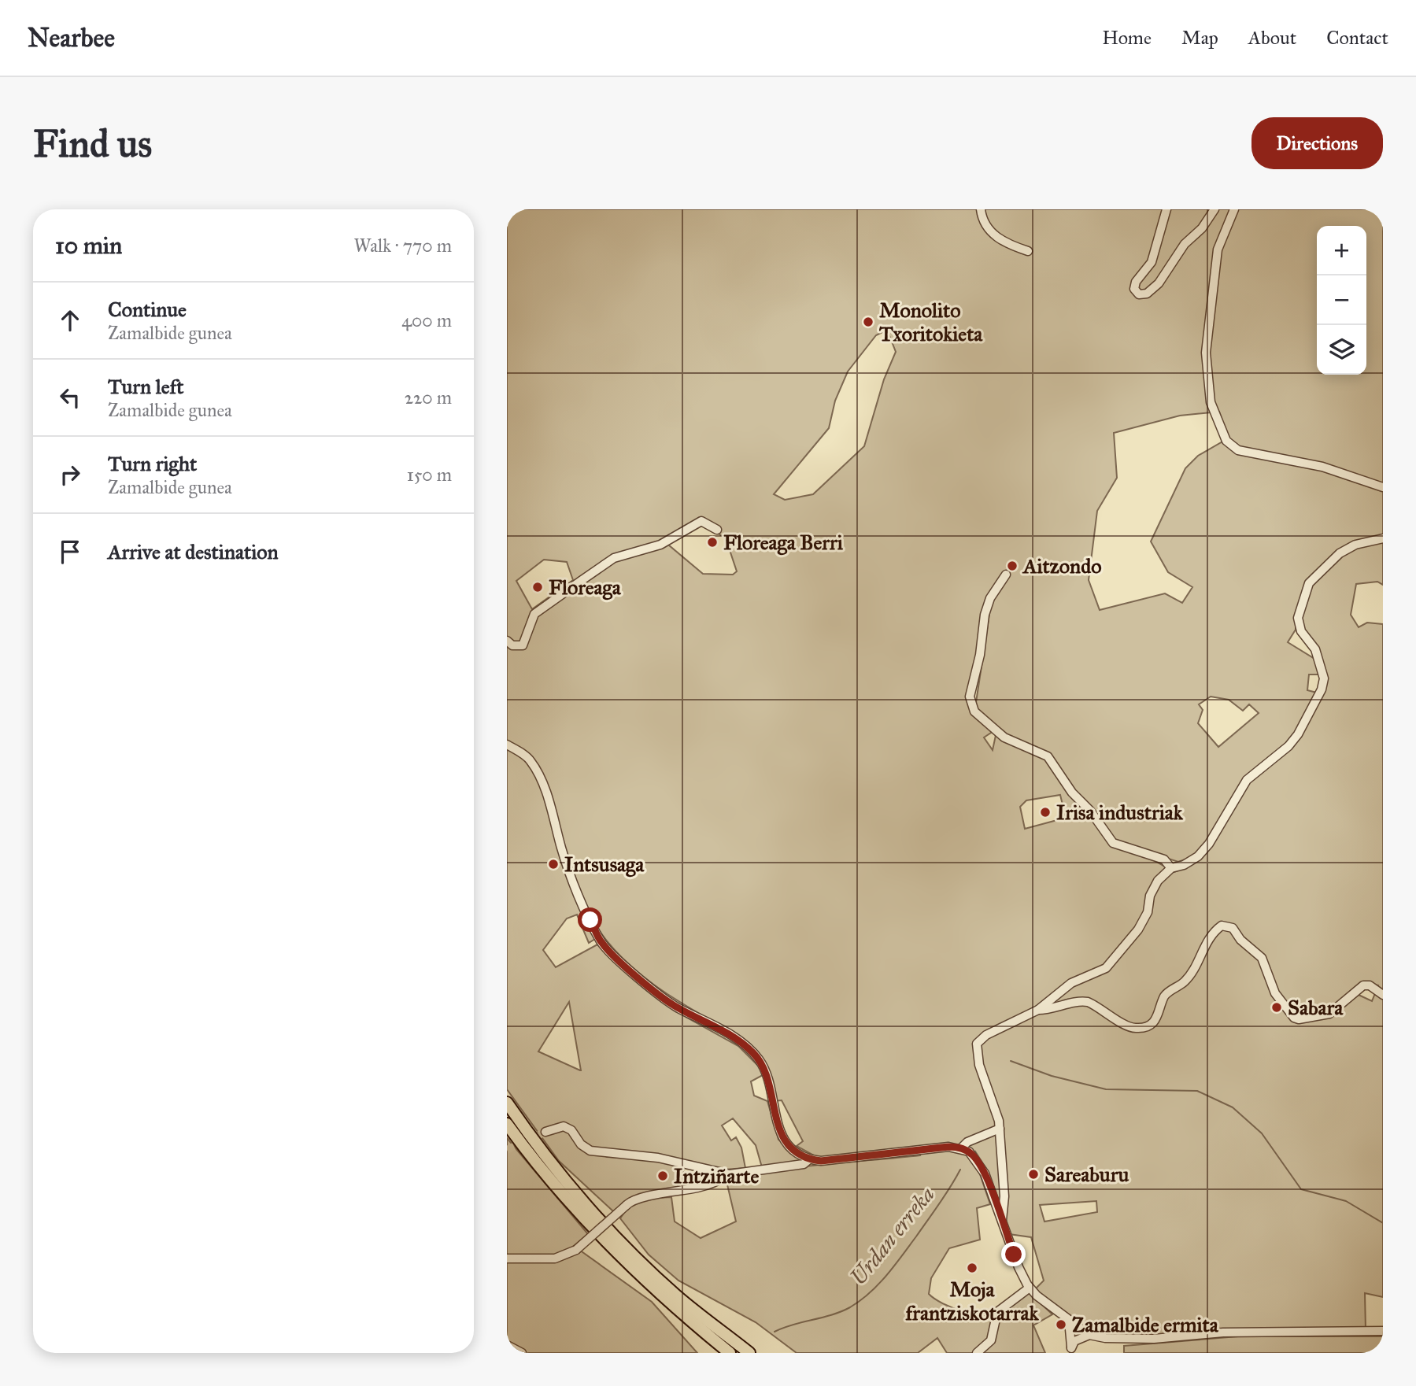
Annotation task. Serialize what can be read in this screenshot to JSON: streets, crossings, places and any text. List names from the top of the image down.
{
  "water": ["Urdan erreka"],
  "places": [
    "Monolito Txoritokieta",
    "Floreaga Berri",
    "Aitzondo",
    "Floreaga",
    "Irisa industriak",
    "Intsusaga",
    "Sabara",
    "Sareaburu",
    "Intziñarte",
    "Moja frantziskotarrak",
    "Zamalbide ermita"
  ],
  "page": {
    "header": "Nearbee",
    "nav": [
      "Home",
      "Map",
      "About",
      "Contact"
    ],
    "buttons": "Directions",
    "title": "Find us",
    "heading": ["10 min", "Walk · 770 m"],
    "map_buttons": ["+", "−"],
    "list": [
      ["Continue", "Zamalbide gunea", "400 m"],
      ["Turn left", "Zamalbide gunea", "220 m"],
      ["Turn right", "Zamalbide gunea", "150 m"],
      "Arrive at destination"
    ]
  }
}
